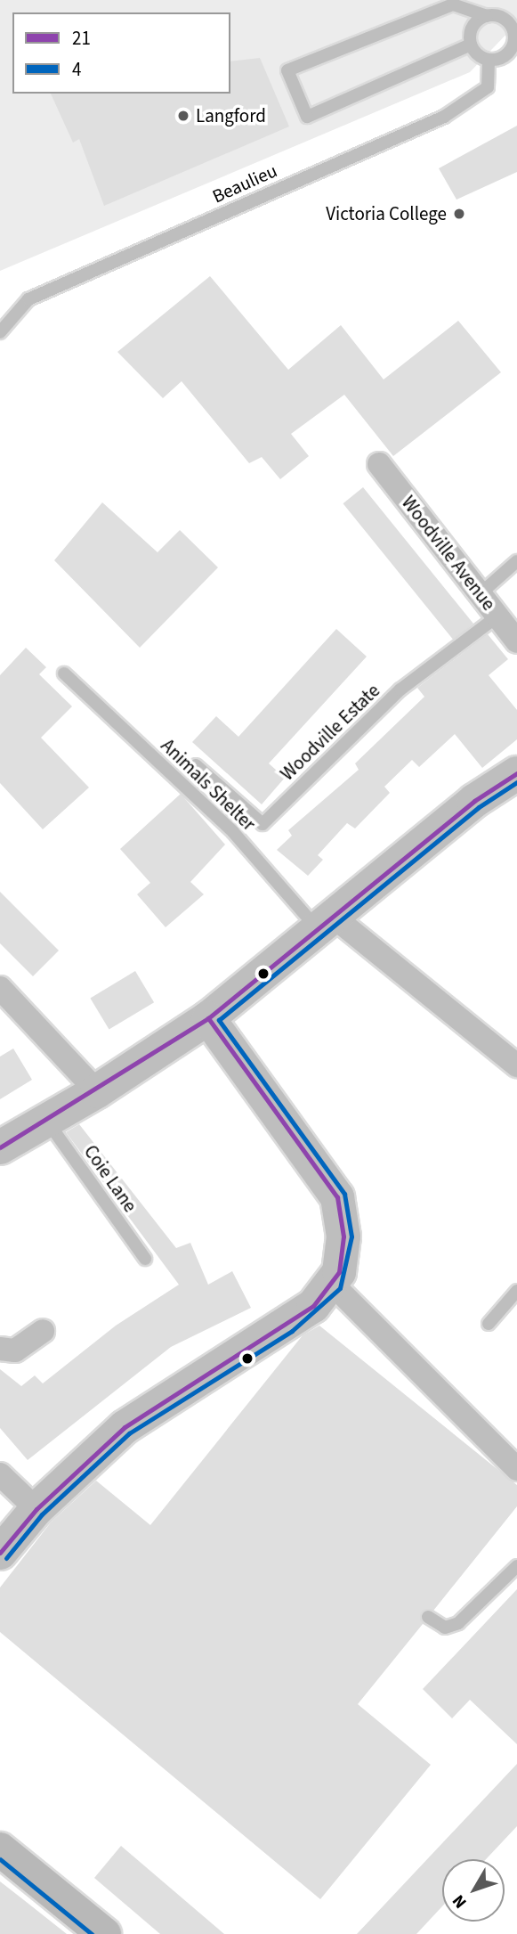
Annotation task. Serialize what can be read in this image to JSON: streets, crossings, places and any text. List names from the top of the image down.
{
  "streets": {
    "street": ["Woodville Avenue"],
    "lane": [
      "Beaulieu",
      "Woodville Estate",
      "Animals Shelter",
      "Coie Lane"
    ]
  },
  "crossings": [
    ["Woodville Avenue", "Woodville Estate"]
  ],
  "places": ["Langford", "Victoria College"],
  "lines": ["transit line 21", "transit line 4"],
  "legend": ["21", "4"],
  "north": "bottom left"
}
